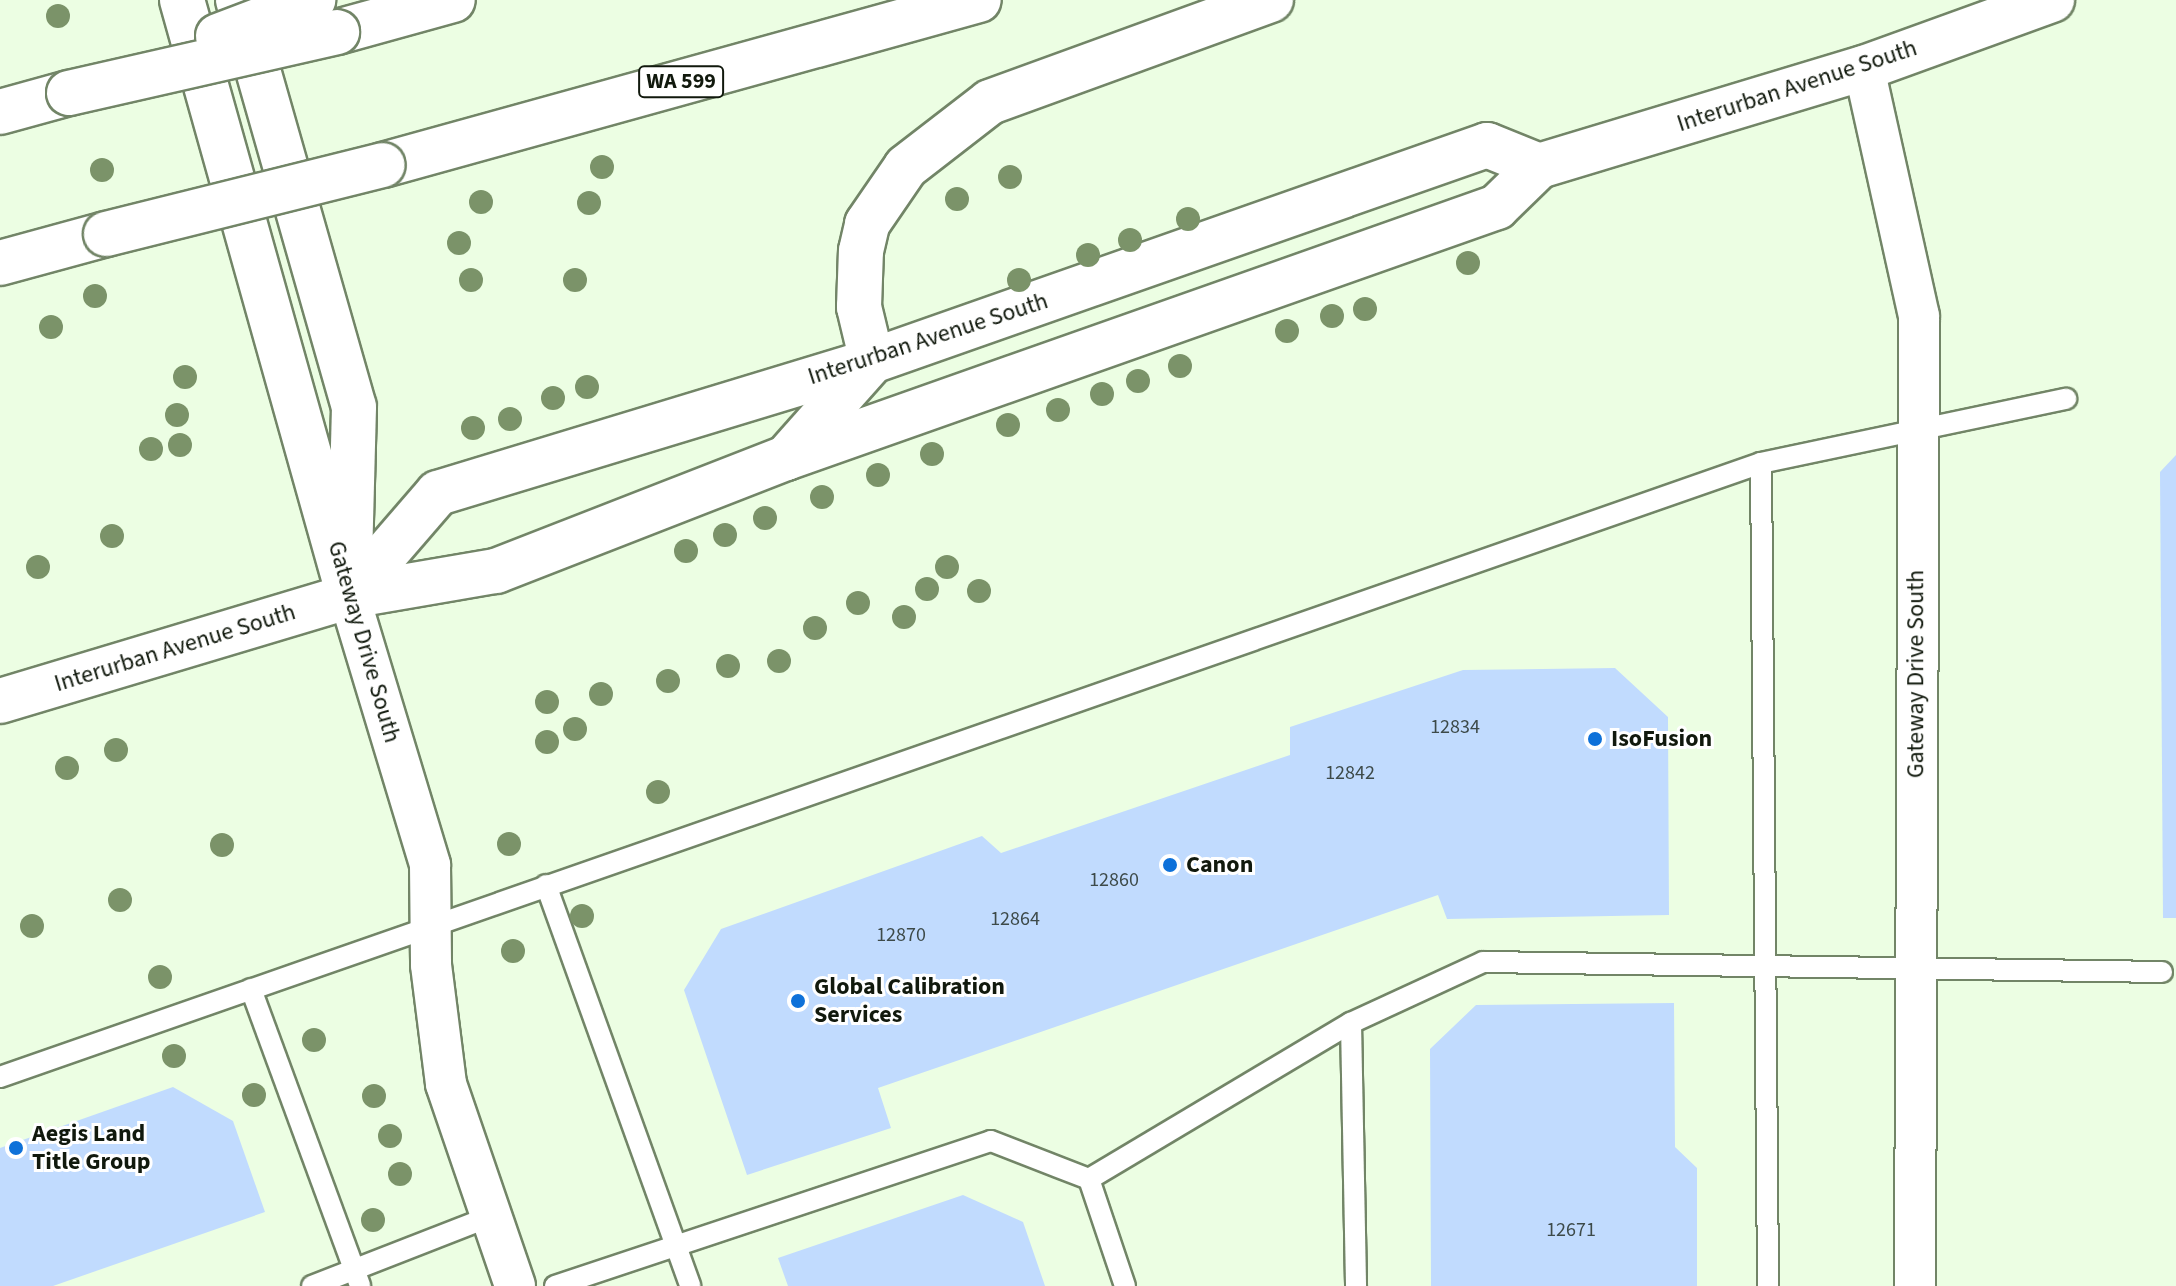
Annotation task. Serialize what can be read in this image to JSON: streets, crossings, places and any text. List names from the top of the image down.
{
  "streets": {
    "main road": ["WA 599", "Interurban Avenue South", "Gateway Drive South"]
  },
  "crossings": [
    ["Interurban Avenue South", "Gateway Drive South"]
  ],
  "places": [
    "IsoFusion",
    "Canon",
    "Global Calibration Services",
    "Aegis Land Title Group"
  ],
  "house_numbers": [
    "12834",
    "12842",
    "12860",
    "12864",
    "12870",
    "12671"
  ]
}
